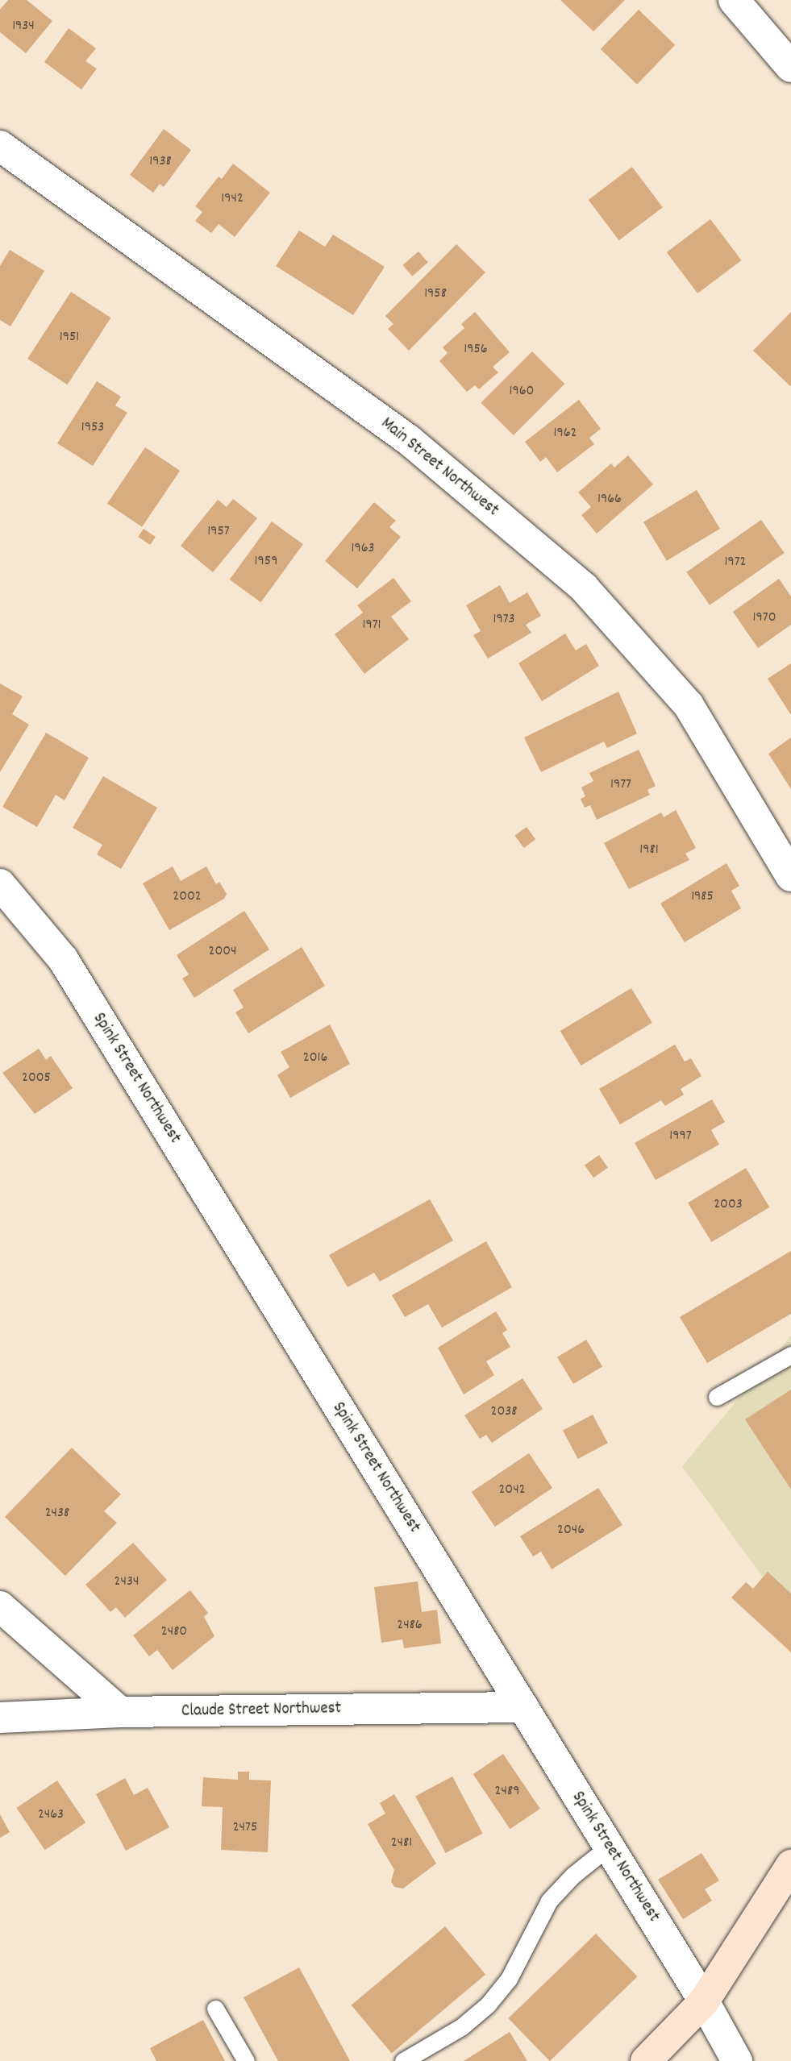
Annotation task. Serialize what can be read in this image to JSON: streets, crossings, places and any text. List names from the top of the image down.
{
  "streets": {
    "street": ["Main Street Northwest", "Spink Street Northwest", "Claude Street Northwest"]
  },
  "crossings": [
    ["Spink Street Northwest", "Claude Street Northwest"]
  ],
  "house_numbers": [
    "1934",
    "1938",
    "1942",
    "1958",
    "1951",
    "1956",
    "1960",
    "1953",
    "1962",
    "1966",
    "1957",
    "1963",
    "1959",
    "1972",
    "1970",
    "1973",
    "1971",
    "1977",
    "1981",
    "2002",
    "1985",
    "2004",
    "2016",
    "2005",
    "1997",
    "2003",
    "2038",
    "2042",
    "2438",
    "2046",
    "2434",
    "2486",
    "2480",
    "2489",
    "2463",
    "2475",
    "2481"
  ]
}
